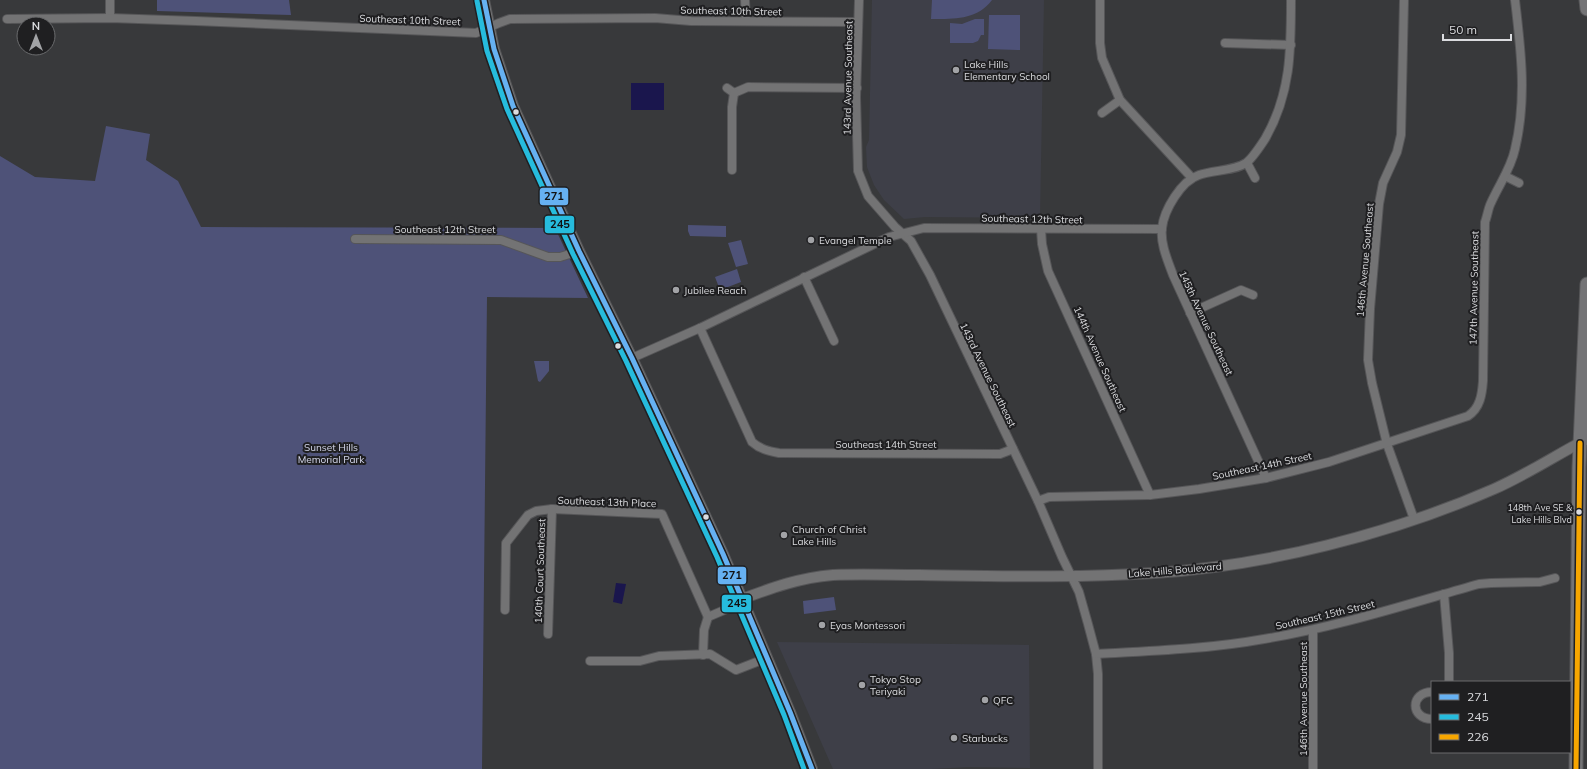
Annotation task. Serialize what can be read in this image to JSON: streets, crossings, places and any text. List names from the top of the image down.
{
  "streets": {
    "street": [
      "Southeast 10th Street",
      "143rd Avenue Southeast",
      "Southeast 12th Street",
      "146th Avenue Southeast",
      "147th Avenue Southeast",
      "145th Avenue Southeast",
      "144th Avenue Southeast",
      "Southeast 14th Street",
      "Southeast 13th Place",
      "Lake Hills Boulevard",
      "140th Court Southeast",
      "Southeast 15th Street"
    ]
  },
  "crossings": [
    ["Southeast 10th Street", "143rd Avenue Southeast"],
    ["143rd Avenue Southeast", "Southeast 12th Street"],
    ["143rd Avenue Southeast", "Southeast 14th Street"],
    ["143rd Avenue Southeast", "Lake Hills Boulevard"],
    ["143rd Avenue Southeast", "Southeast 15th Street"],
    ["Southeast 12th Street", "145th Avenue Southeast"],
    ["Southeast 12th Street", "144th Avenue Southeast"],
    ["146th Avenue Southeast", "Southeast 14th Street"],
    ["146th Avenue Southeast", "Lake Hills Boulevard"],
    ["146th Avenue Southeast", "Southeast 15th Street"],
    ["147th Avenue Southeast", "Southeast 14th Street"],
    ["145th Avenue Southeast", "Southeast 14th Street"],
    ["144th Avenue Southeast", "Southeast 14th Street"],
    ["Southeast 13th Place", "140th Court Southeast"]
  ],
  "parks": ["Sunset Hills Memorial Park"],
  "places": [
    "Lake Hills Elementary School",
    "Evangel Temple",
    "Jubilee Reach",
    "148th Ave SE & Lake Hills Blvd",
    "Church of Christ Lake Hills",
    "Eyas Montessori",
    "Tokyo Stop Teriyaki",
    "QFC",
    "Starbucks"
  ],
  "lines": ["transit line 271", "transit line 245", "transit line 226"],
  "legend": ["271", "245", "226"],
  "scale_bar": "50 m",
  "north": "top"
}
